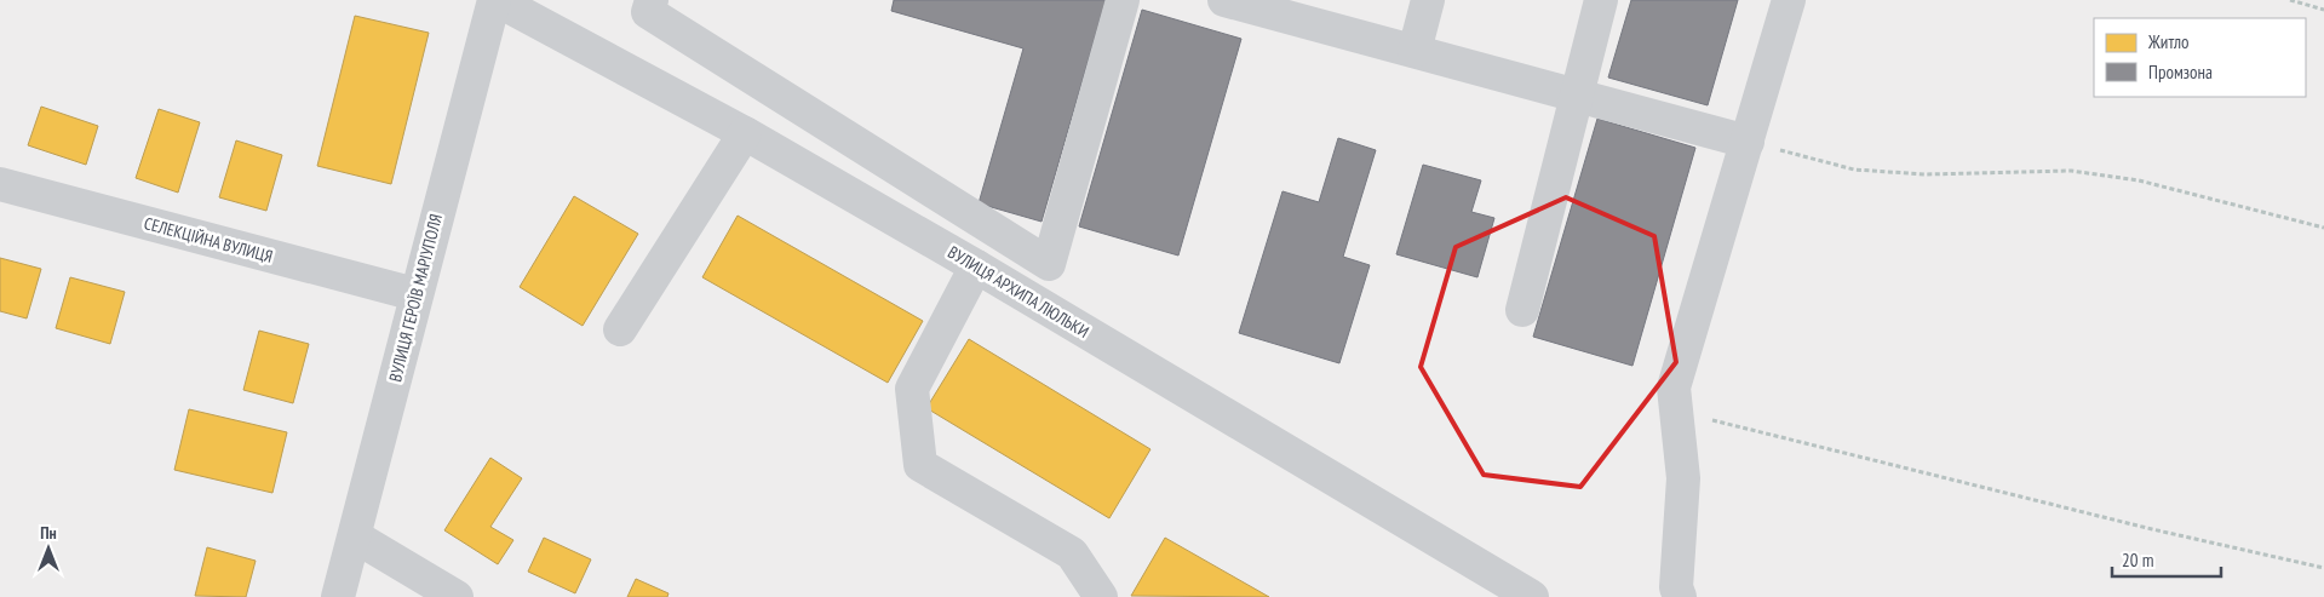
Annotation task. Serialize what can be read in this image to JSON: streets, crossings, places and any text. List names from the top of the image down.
{
  "streets": {
    "street": ["СЕЛЕКЦІЙНА ВУЛИЦЯ", "ВУЛИЦЯ АРХИПА ЛЮЛЬКИ", "ВУЛИЦЯ ГЕРОЇВ МАРІУПОЛЯ"]
  },
  "crossings": [
    ["СЕЛЕКЦІЙНА ВУЛИЦЯ", "ВУЛИЦЯ ГЕРОЇВ МАРІУПОЛЯ"],
    ["ВУЛИЦЯ АРХИПА ЛЮЛЬКИ", "ВУЛИЦЯ ГЕРОЇВ МАРІУПОЛЯ"]
  ],
  "legend": ["Житло", "Промзона"],
  "scale_bar": "20 m",
  "north": "top"
}
